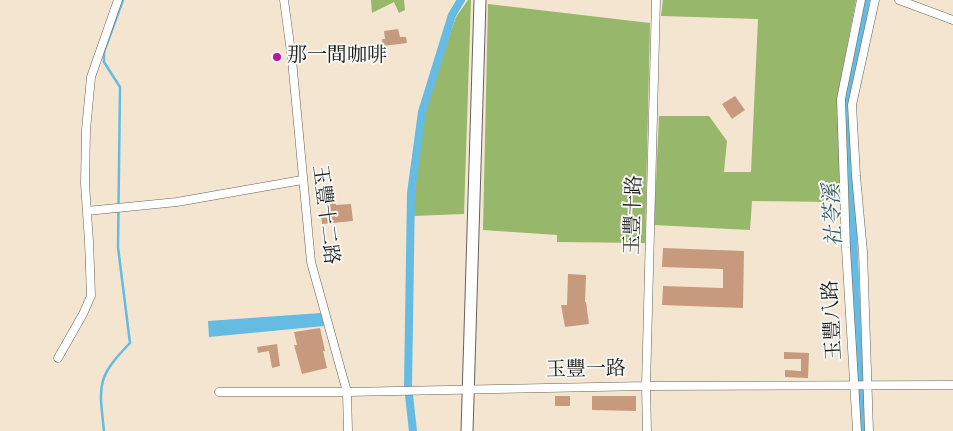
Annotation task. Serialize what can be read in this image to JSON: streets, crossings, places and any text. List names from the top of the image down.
{
  "streets": {
    "street": [
      "玉豐十二路",
      "玉豐十路",
      "玉豐八路",
      "玉豐一路"
    ]
  },
  "crossings": [
    ["玉豐十二路", "玉豐一路"],
    ["玉豐十路", "玉豐一路"],
    ["玉豐八路", "玉豐一路"]
  ],
  "water": ["社苓溪"],
  "places": ["那一間咖啡"]
}
